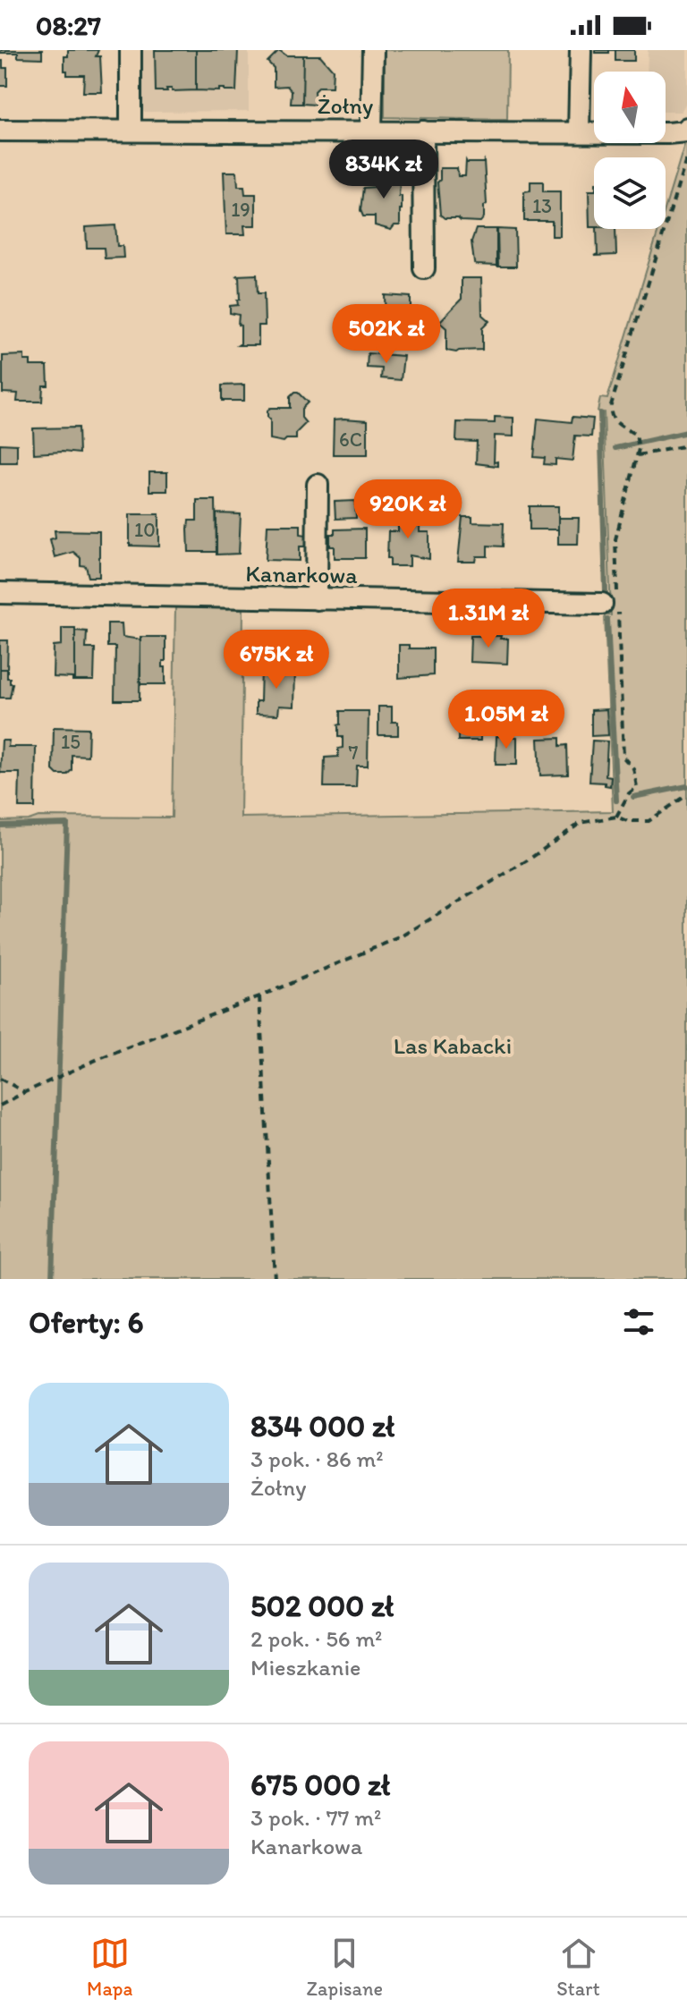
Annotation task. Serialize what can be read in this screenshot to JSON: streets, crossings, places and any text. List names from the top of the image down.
{
  "streets": {
    "street": ["Żołny", "Kanarkowa"]
  },
  "parks": ["Las Kabacki"],
  "house_numbers": [
    "13",
    "19",
    "6C",
    "10",
    "15",
    "7"
  ],
  "north": "top",
  "page": {
    "status": "08:27",
    "price": [
      "834K zł",
      "502K zł",
      "920K zł",
      "1.31M zł",
      "675K zł",
      "1.05M zł"
    ],
    "heading": "Oferty: 6",
    "list": [
      {
        "name": "834 000 zł",
        "note": "3 pok. · 86 m² · Żołny"
      },
      {
        "name": "502 000 zł",
        "note": "2 pok. · 56 m² · Mieszkanie"
      },
      {
        "name": "675 000 zł",
        "note": "3 pok. · 77 m² · Kanarkowa"
      }
    ],
    "tabs": ["Mapa", "Zapisane", "Start"]
  }
}
